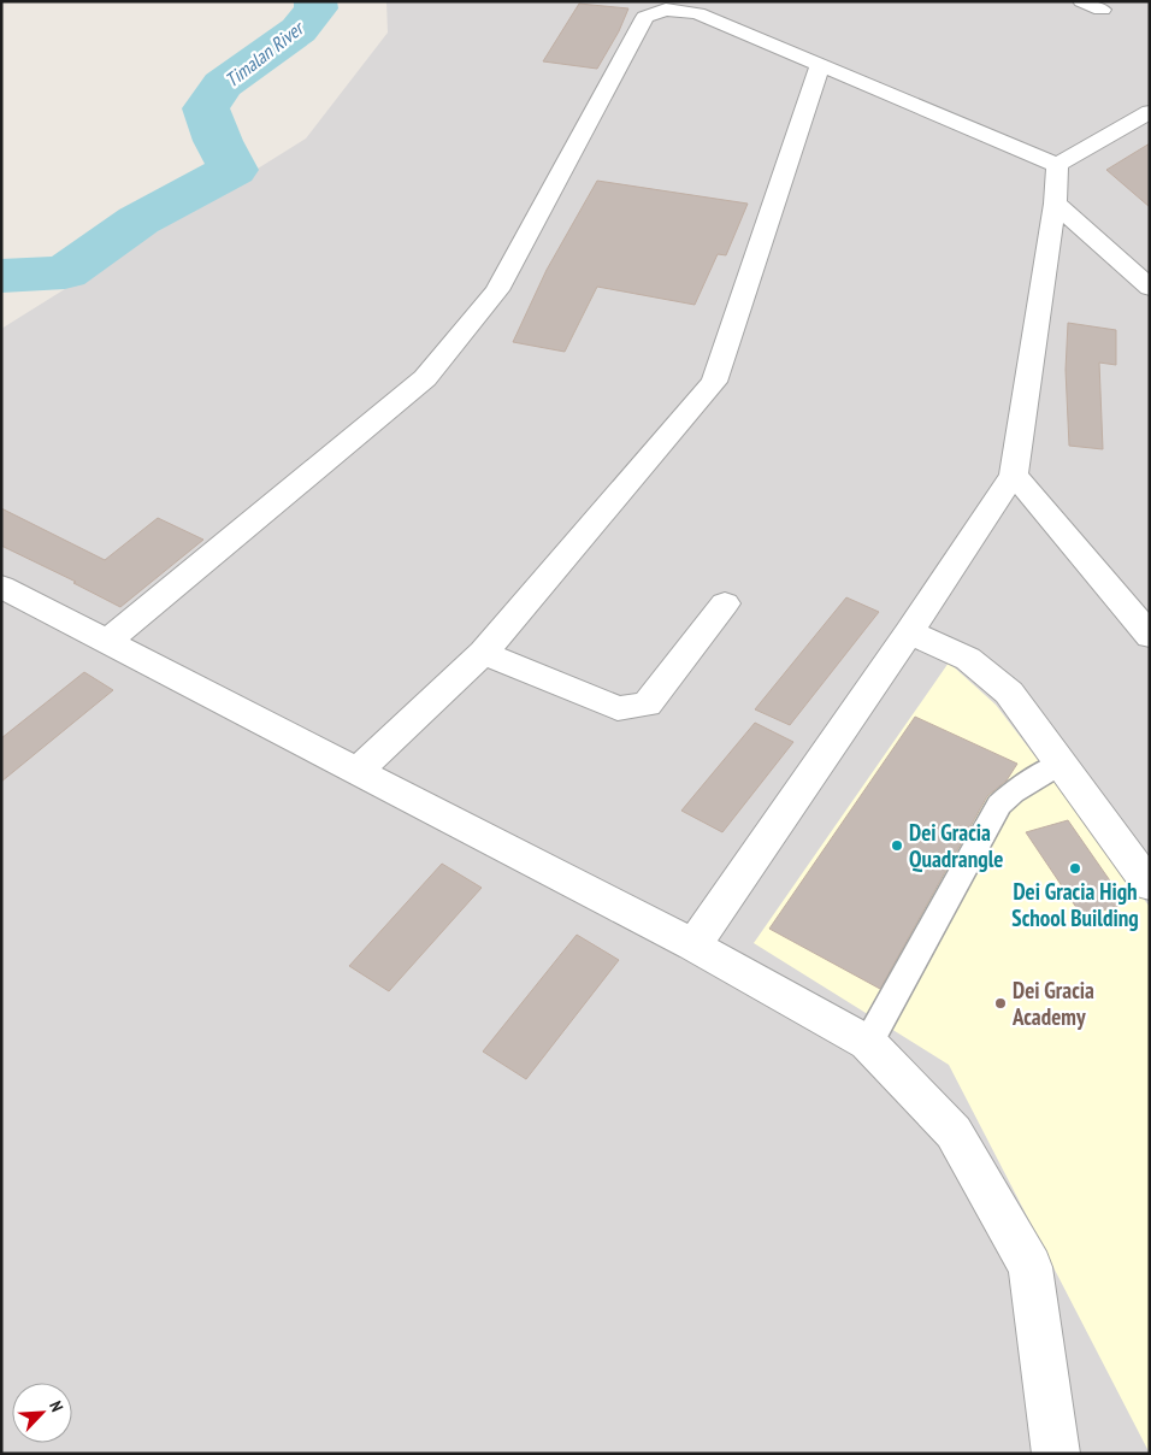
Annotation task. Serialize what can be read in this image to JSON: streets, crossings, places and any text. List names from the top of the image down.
{
  "water": ["Timalan River"],
  "places": ["Dei Gracia Quadrangle", "Dei Gracia High School Building", "Dei Gracia Academy"],
  "north": "top right"
}
